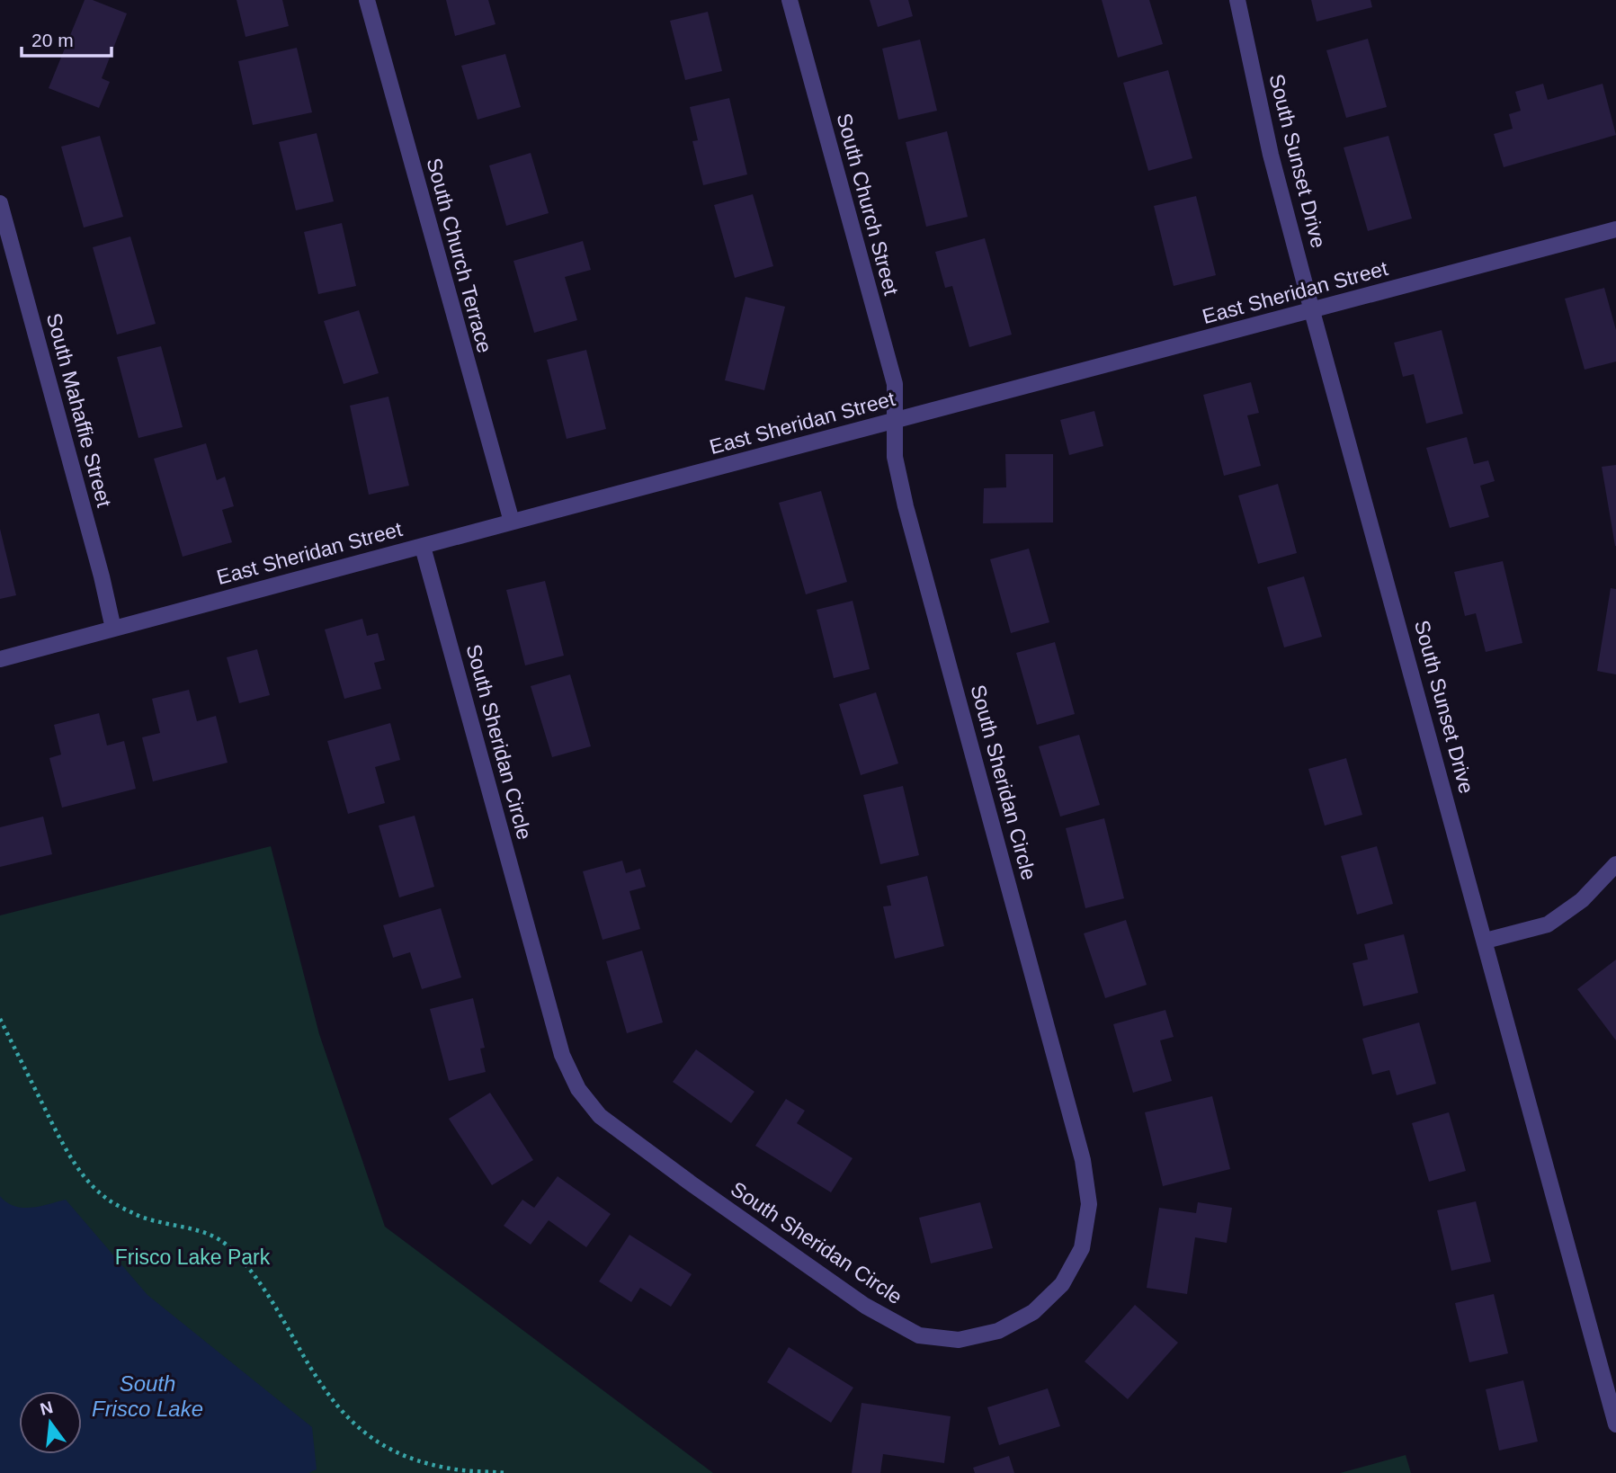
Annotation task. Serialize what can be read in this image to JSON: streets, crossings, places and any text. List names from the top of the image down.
{
  "streets": {
    "street": [
      "South Sunset Drive",
      "South Church Street",
      "South Church Terrace",
      "East Sheridan Street",
      "South Mahaffie Street",
      "South Sheridan Circle"
    ]
  },
  "crossings": [
    ["South Sunset Drive", "East Sheridan Street"],
    ["South Church Street", "East Sheridan Street"],
    ["South Church Street", "South Sheridan Circle"],
    ["South Church Terrace", "East Sheridan Street"],
    ["East Sheridan Street", "South Mahaffie Street"],
    ["East Sheridan Street", "South Sheridan Circle"]
  ],
  "water": ["South Frisco Lake"],
  "parks": ["Frisco Lake Park"],
  "scale_bar": "20 m",
  "north": "top"
}
